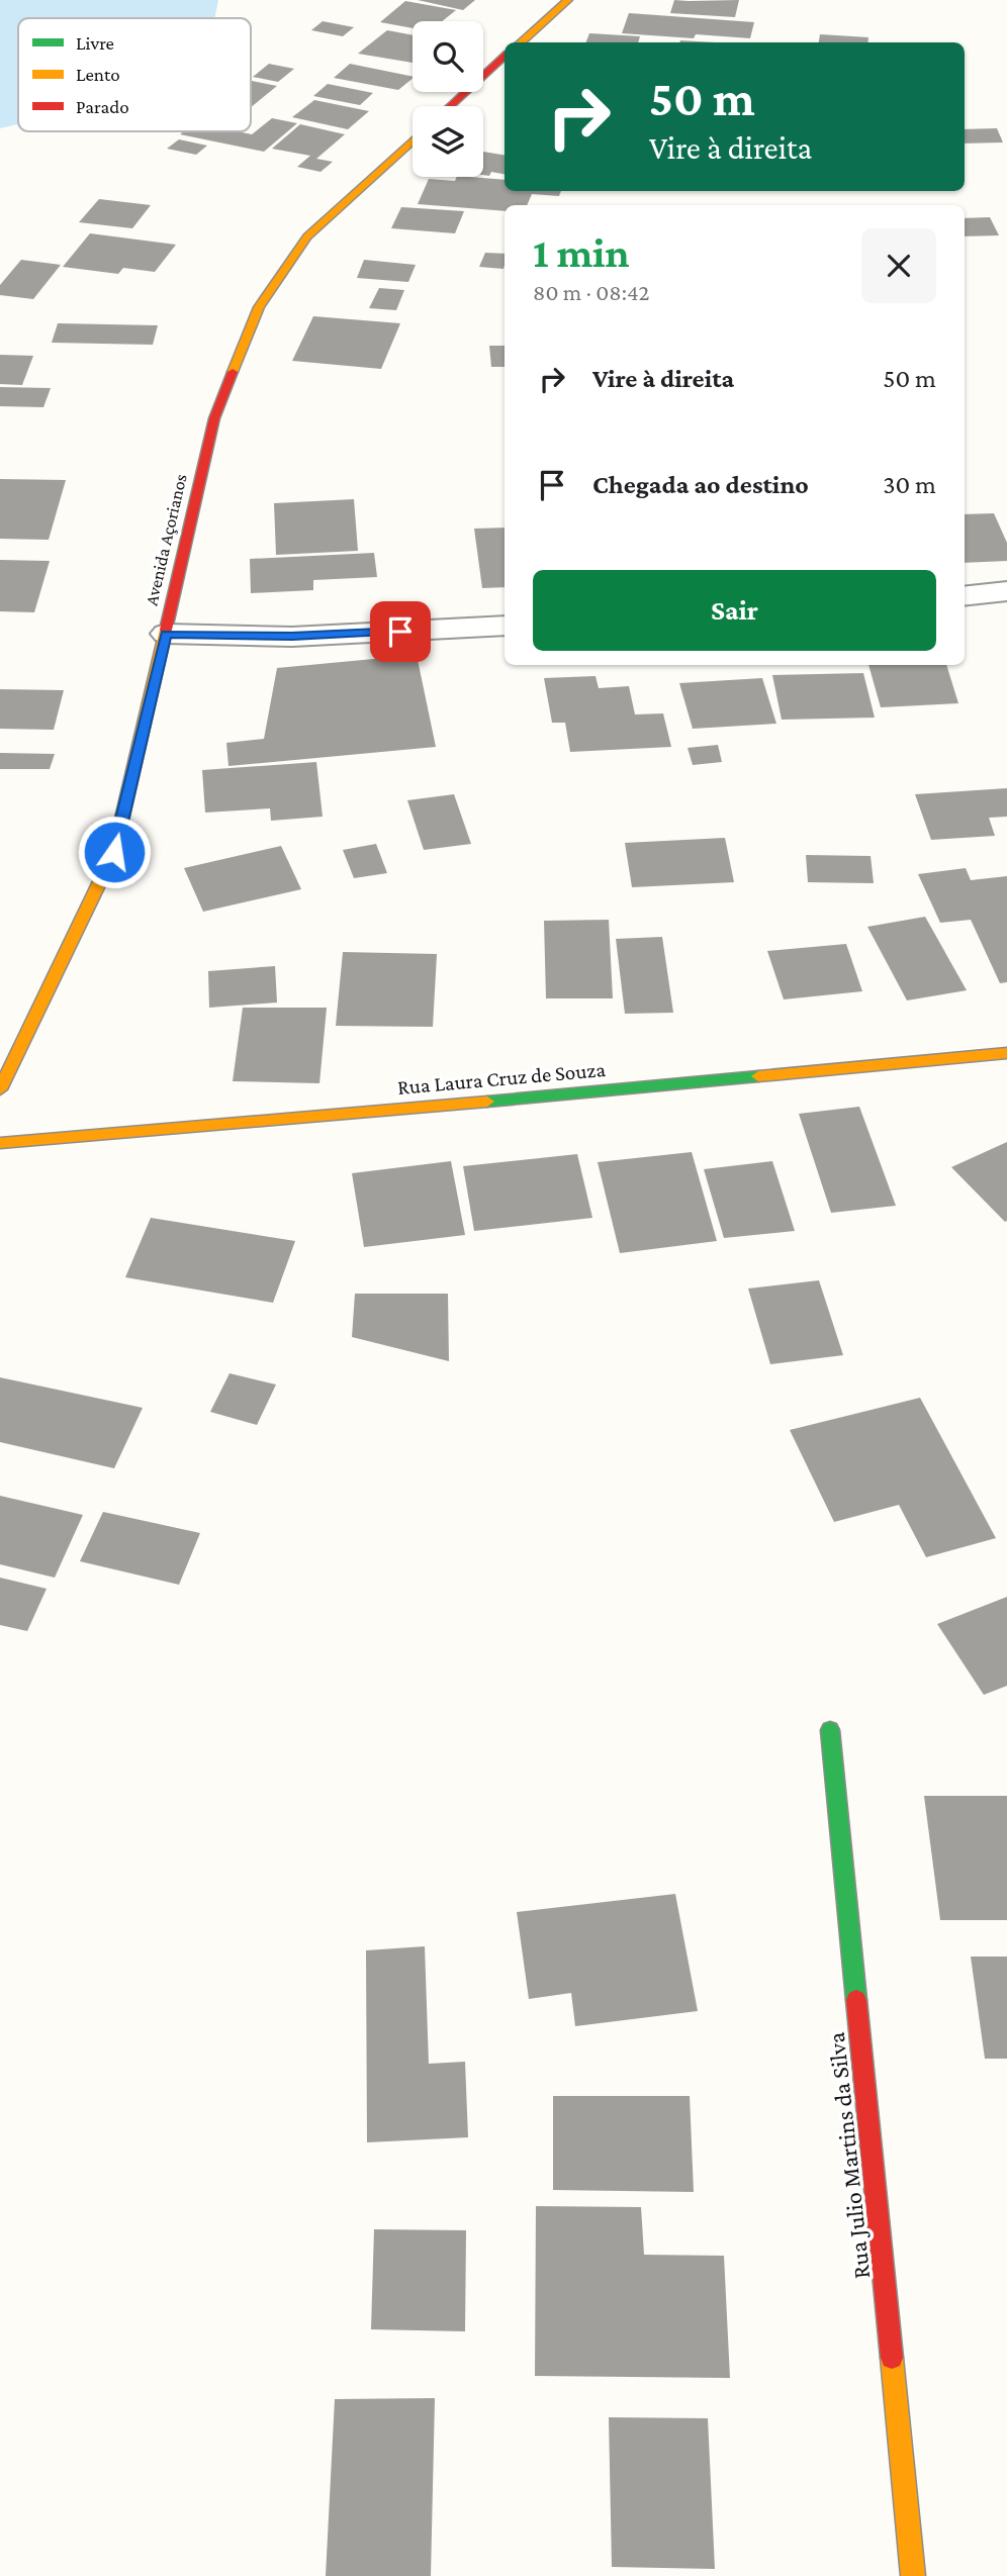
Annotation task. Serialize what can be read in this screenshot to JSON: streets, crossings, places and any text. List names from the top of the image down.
{
  "streets": {
    "street": ["Avenida Açorianos", "Rua Laura Cruz de Souza", "Rua Julio Martins da Silva"]
  },
  "legend": ["Livre", "Lento", "Parado"],
  "page": {
    "turn": ["50 m", "Vire à direita"],
    "heading": ["1 min", "80 m · 08:42"],
    "list": [
      {
        "name": "Vire à direita",
        "value": "50 m"
      },
      {
        "name": "Chegada ao destino",
        "value": "30 m"
      }
    ],
    "buttons": "Sair"
  }
}
